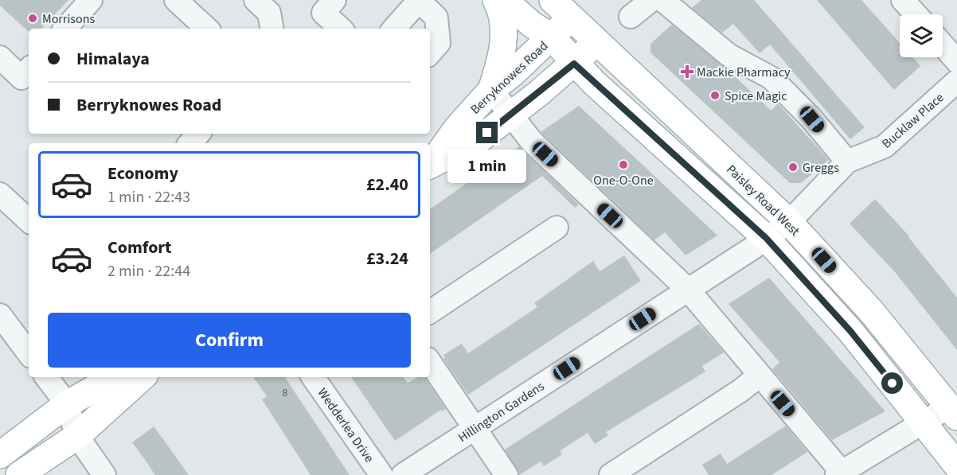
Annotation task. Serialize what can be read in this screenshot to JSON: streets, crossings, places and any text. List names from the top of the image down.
{
  "streets": {
    "main road": ["Berryknowes Road", "Paisley Road West"],
    "street": ["Bucklaw Place", "Hillington Gardens", "Wedderlea Drive"]
  },
  "crossings": [
    ["Berryknowes Road", "Paisley Road West"],
    ["Bucklaw Place", "Paisley Road West"],
    ["Bucklaw Place", "Hillington Gardens"],
    ["Paisley Road West", "Hillington Gardens"]
  ],
  "places": {
    "other": [
      "Morrisons",
      "Spice Magic",
      "One-O-One",
      "Greggs"
    ],
    "health": ["Mackie Pharmacy"]
  },
  "house_numbers": ["8"],
  "page": {
    "banner": ["Himalaya", "Berryknowes Road"],
    "bubble": "1 min",
    "list": [
      {
        "name": "Economy",
        "note": "1 min · 22:43",
        "value": "£2.40"
      },
      {
        "name": "Comfort",
        "note": "2 min · 22:44",
        "value": "£3.24"
      }
    ],
    "buttons": "Confirm"
  }
}
